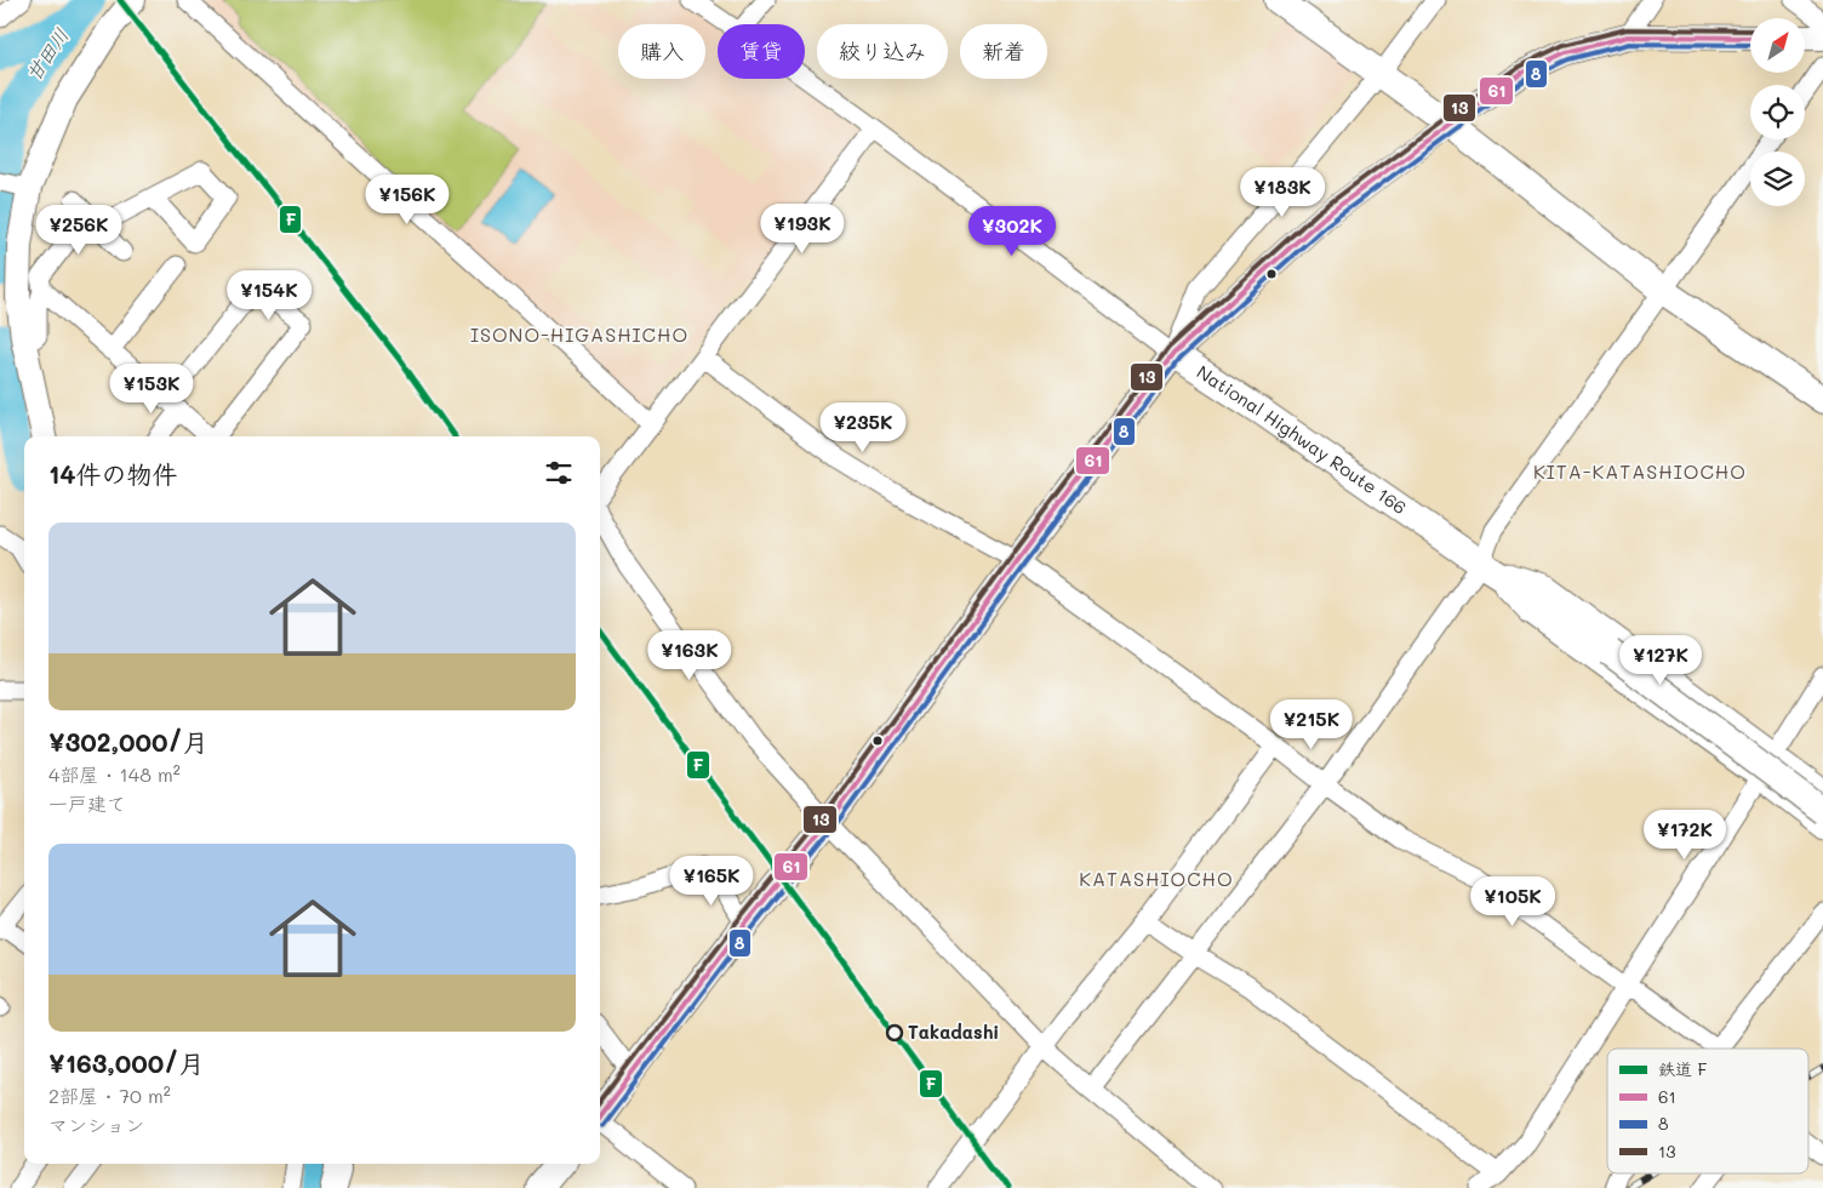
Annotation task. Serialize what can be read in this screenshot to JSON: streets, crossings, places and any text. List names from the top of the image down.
{
  "streets": {
    "highway": ["National Highway Route 166"]
  },
  "districts": ["ISONO-HIGASHICHO", "KITA-KATASHIOCHO", "KATASHIOCHO"],
  "water": ["甘田川"],
  "places": ["Takadashi"],
  "lines": [
    "rail line F",
    "transit line 13",
    "transit line 61",
    "transit line 8"
  ],
  "legend": [
    "鉄道 F",
    "61",
    "8",
    "13"
  ],
  "north": "top right",
  "page": {
    "chip": [
      "購入",
      "賃貸",
      "絞り込み",
      "新着"
    ],
    "price": [
      "¥183K",
      "¥156K",
      "¥193K",
      "¥256K",
      "¥302K",
      "¥154K",
      "¥153K",
      "¥235K",
      "¥163K",
      "¥127K",
      "¥215K",
      "¥172K",
      "¥165K",
      "¥105K"
    ],
    "heading": "14件の物件",
    "list": [
      {
        "name": "¥302,000/月",
        "note": "4部屋 · 148 m² · 一戸建て"
      },
      {
        "name": "¥163,000/月",
        "note": "2部屋 · 70 m² · マンション"
      }
    ]
  }
}
